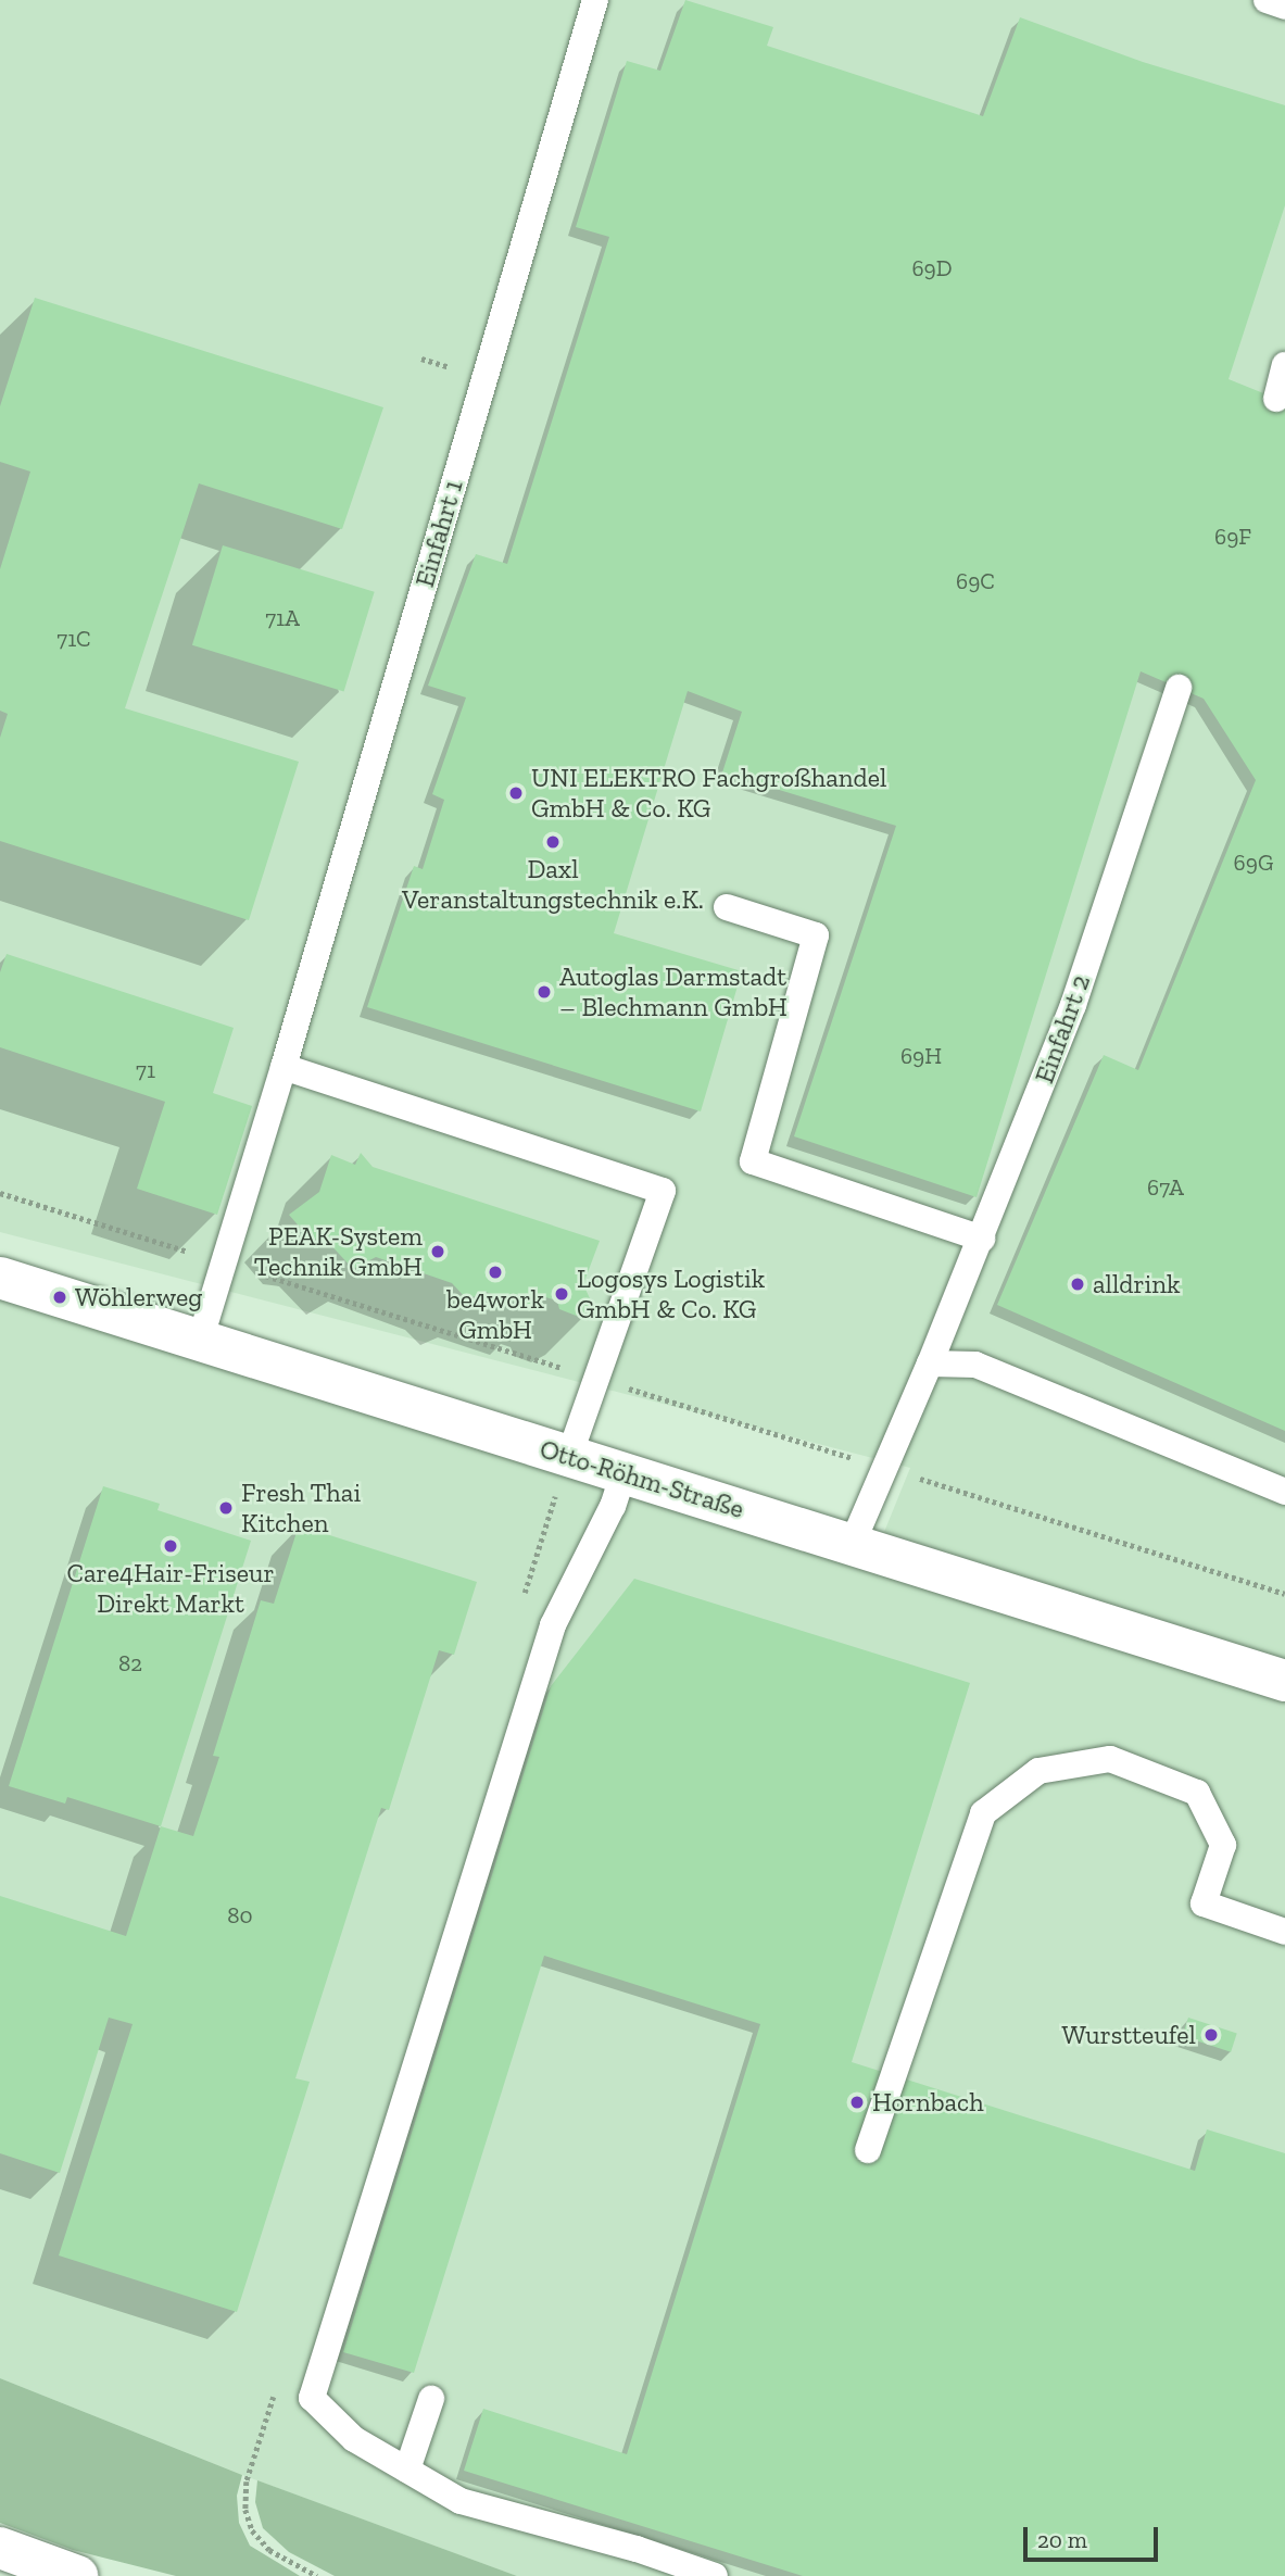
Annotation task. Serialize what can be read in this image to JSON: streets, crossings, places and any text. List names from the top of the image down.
{
  "streets": {
    "street": ["Otto-Röhm-Straße"],
    "lane": ["Einfahrt 1", "Einfahrt 2"]
  },
  "crossings": [
    ["Einfahrt 1", "Otto-Röhm-Straße"],
    ["Einfahrt 2", "Otto-Röhm-Straße"]
  ],
  "places": [
    "UNI ELEKTRO Fachgroßhandel GmbH & Co. KG",
    "Daxl Veranstaltungstechnik e.K.",
    "Autoglas Darmstadt – Blechmann GmbH",
    "PEAK-System Technik GmbH",
    "be4work GmbH",
    "alldrink",
    "Logosys Logistik GmbH & Co. KG",
    "Wöhlerweg",
    "Fresh Thai Kitchen",
    "Care4Hair-Friseur Direkt Markt",
    "Wurstteufel",
    "Hornbach"
  ],
  "house_numbers": [
    "69D",
    "69F",
    "69C",
    "71A",
    "71C",
    "69G",
    "69H",
    "71",
    "67A",
    "82",
    "80"
  ],
  "scale_bar": "20 m"
}
